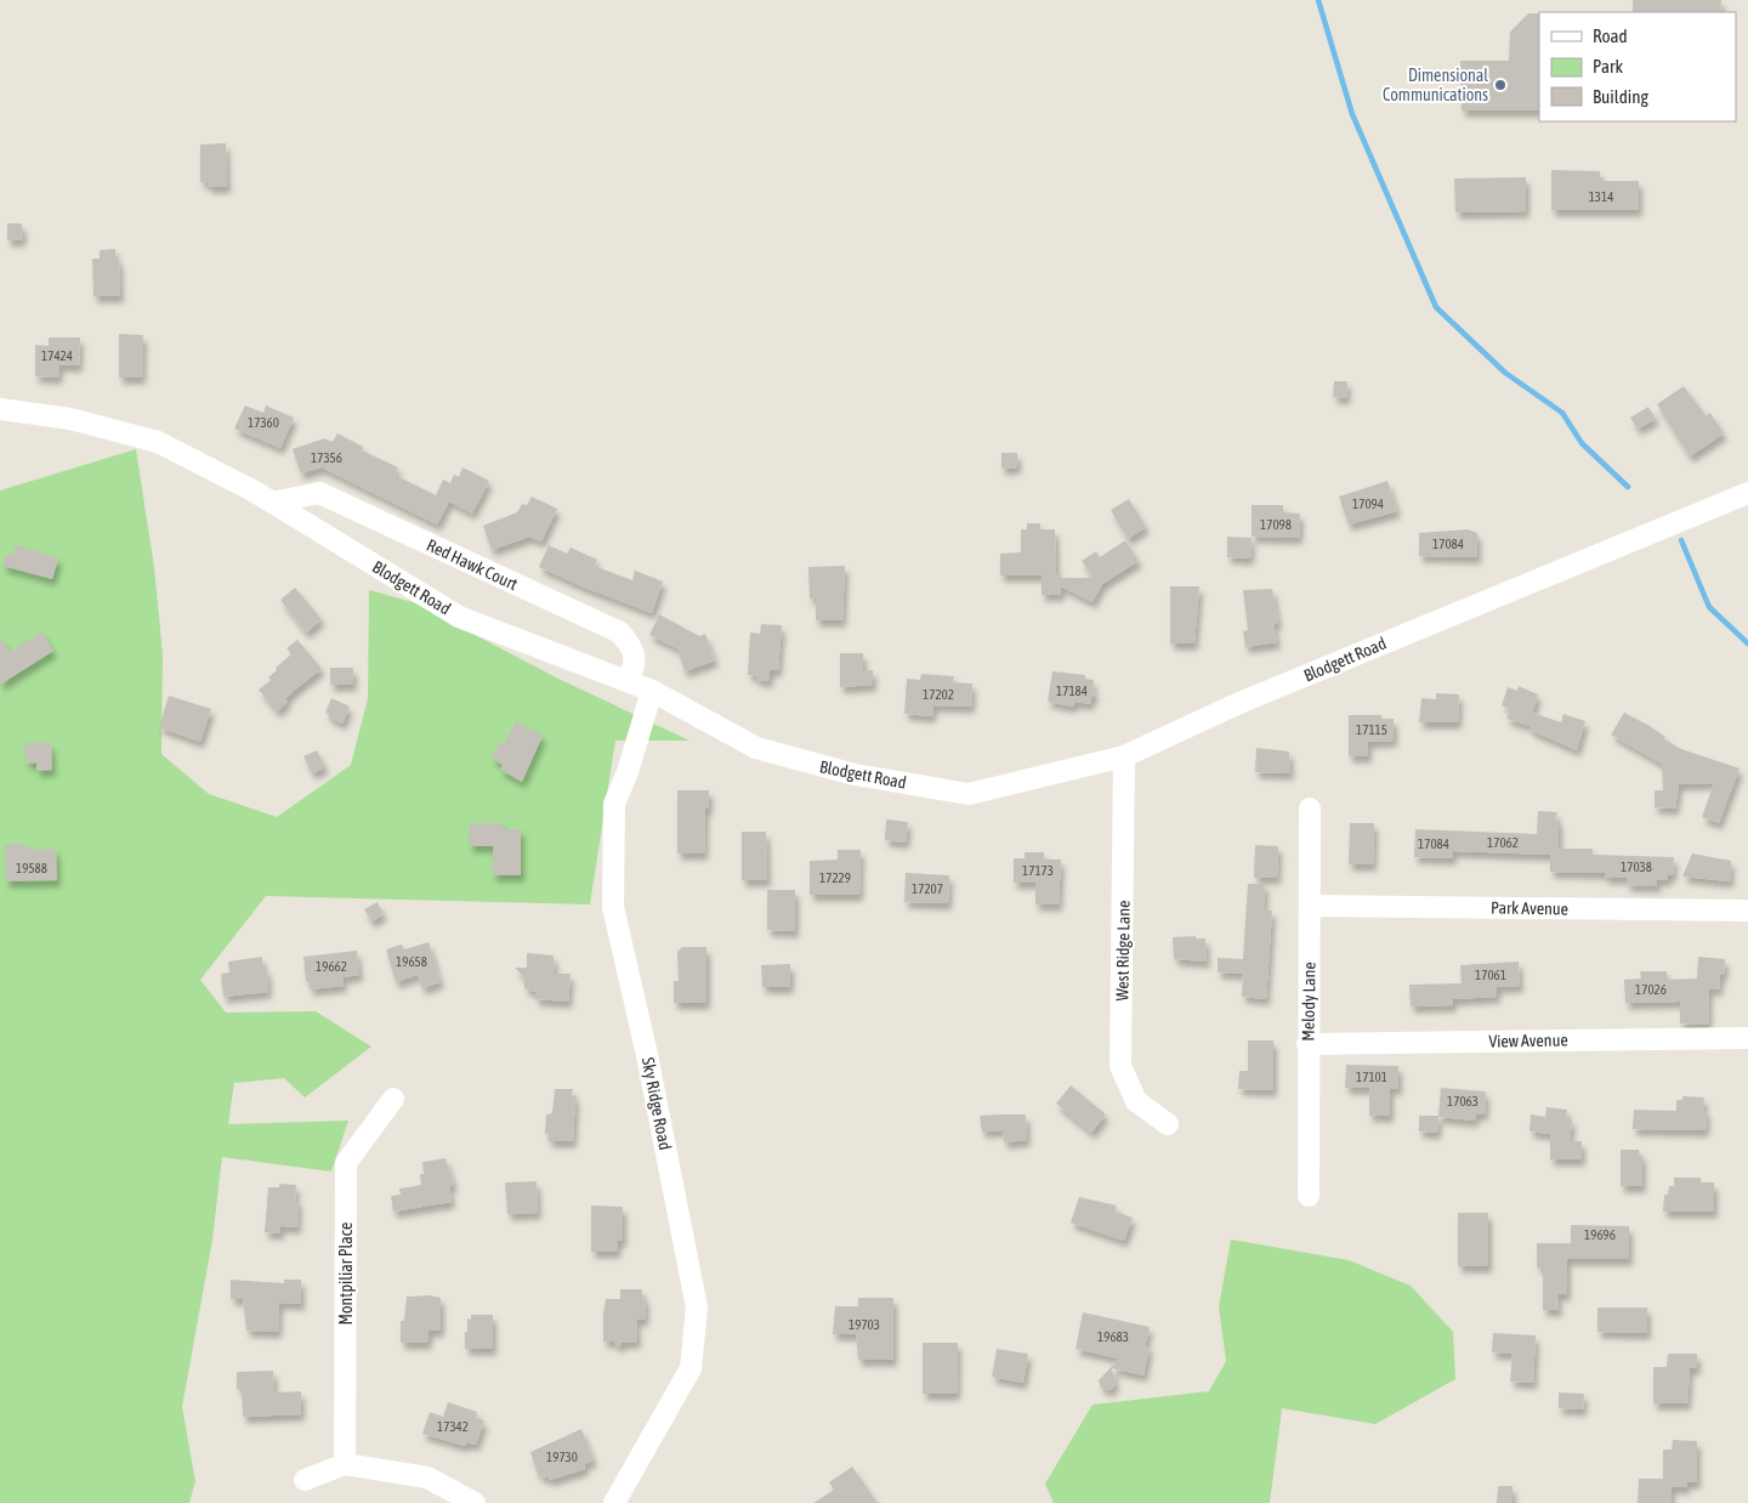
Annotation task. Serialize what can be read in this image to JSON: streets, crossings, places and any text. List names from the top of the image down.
{
  "streets": {
    "street": [
      "Red Hawk Court",
      "Blodgett Road",
      "Park Avenue",
      "West Ridge Lane",
      "Melody Lane",
      "View Avenue",
      "Sky Ridge Road",
      "Montpiliar Place"
    ]
  },
  "crossings": [
    ["Red Hawk Court", "Blodgett Road"],
    ["Blodgett Road", "West Ridge Lane"],
    ["Blodgett Road", "Sky Ridge Road"],
    ["Park Avenue", "Melody Lane"],
    ["Melody Lane", "View Avenue"]
  ],
  "places": ["Dimensional Communications"],
  "house_numbers": [
    "1314",
    "17424",
    "17360",
    "17356",
    "17094",
    "17098",
    "17084",
    "17184",
    "17202",
    "17115",
    "17062",
    "17084",
    "17038",
    "19588",
    "17173",
    "17229",
    "17207",
    "19658",
    "19662",
    "17061",
    "17026",
    "17101",
    "17063",
    "19696",
    "19703",
    "19683",
    "17342",
    "19730"
  ],
  "legend": ["Road", "Park", "Building"]
}
